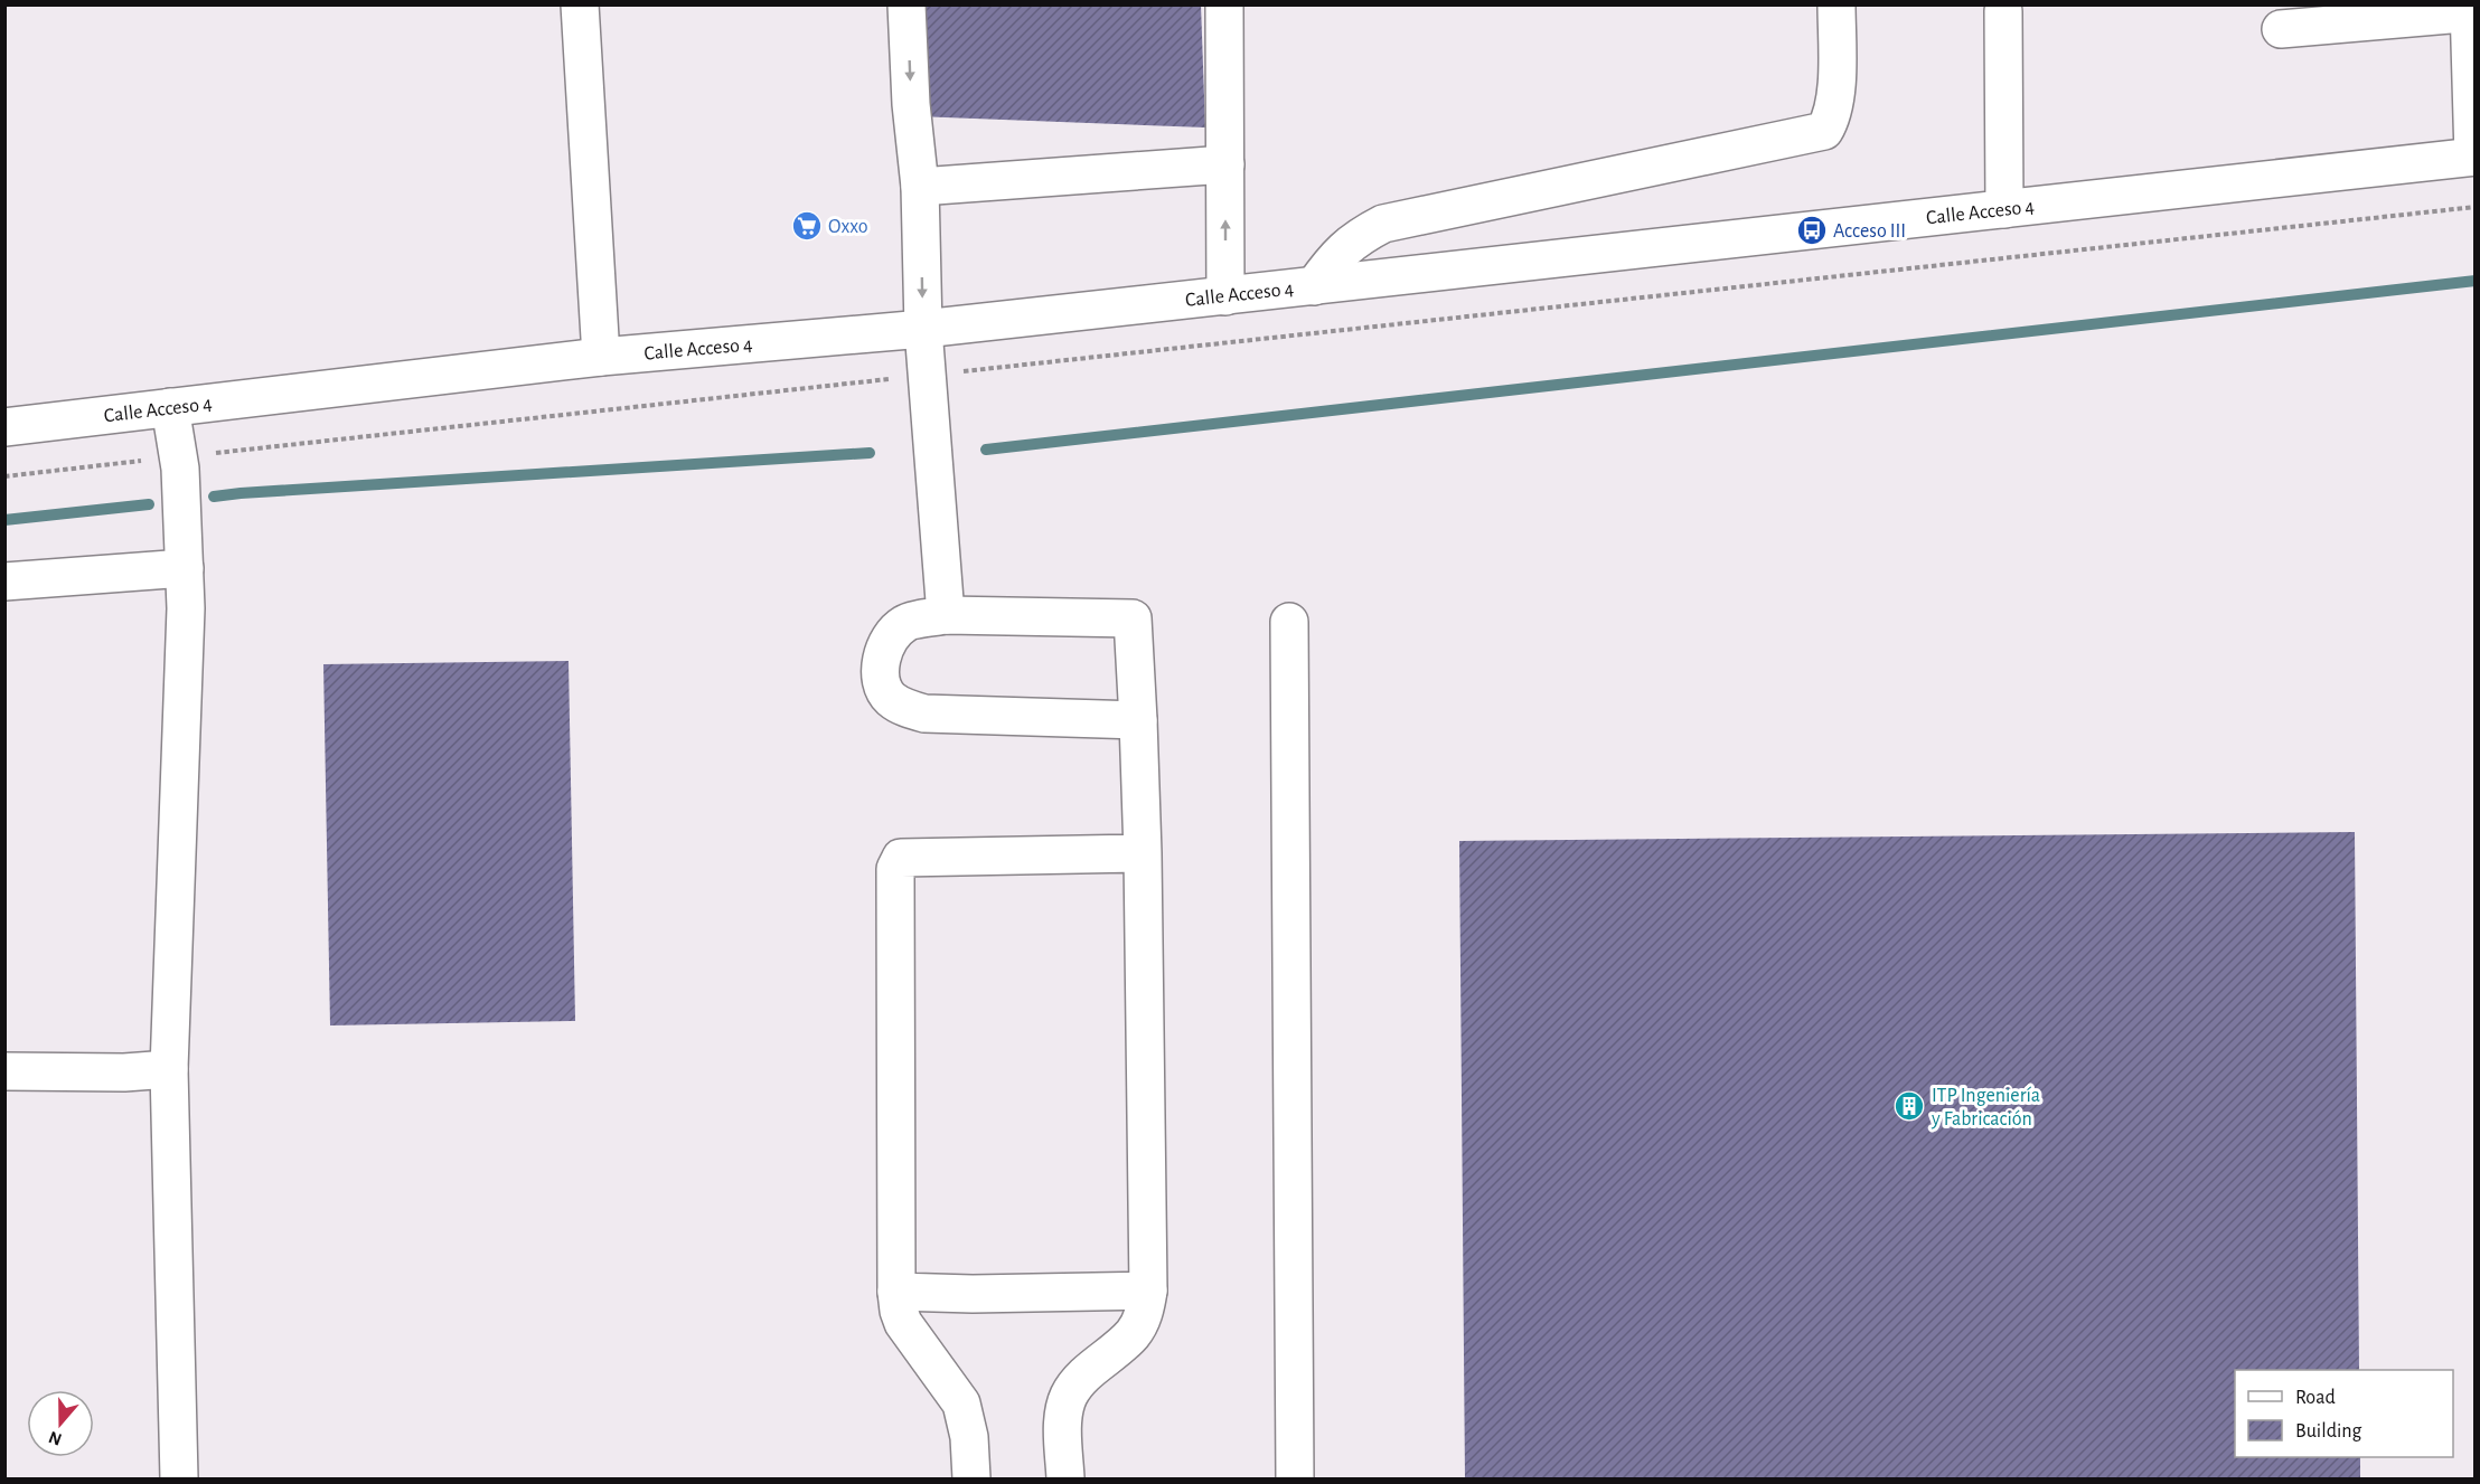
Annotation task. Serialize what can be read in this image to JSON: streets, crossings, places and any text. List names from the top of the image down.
{
  "streets": {
    "street": ["Calle Acceso 4"]
  },
  "places": {
    "supermarket": ["Oxxo"],
    "bus stop": ["Acceso III"],
    "building": ["ITP Ingeniería y Fabricación"]
  },
  "legend": ["Road", "Building"],
  "north": "bottom"
}
